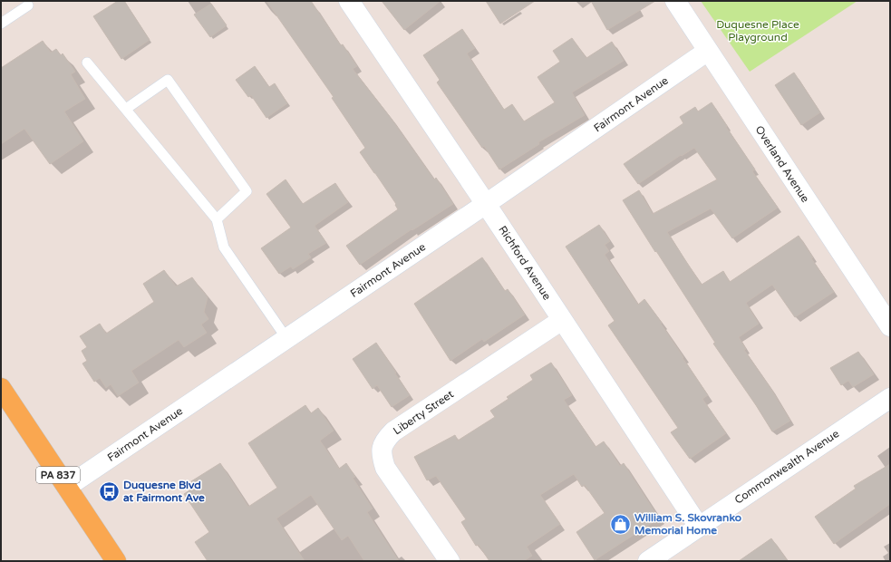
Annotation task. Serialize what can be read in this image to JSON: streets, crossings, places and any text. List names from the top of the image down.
{
  "streets": {
    "main road": ["PA 837"],
    "street": [
      "Fairmont Avenue",
      "Overland Avenue",
      "Richford Avenue",
      "Liberty Street",
      "Commonwealth Avenue"
    ]
  },
  "crossings": [
    ["Fairmont Avenue", "Overland Avenue"],
    ["Fairmont Avenue", "Richford Avenue"],
    ["Fairmont Avenue", "PA 837"],
    ["Richford Avenue", "Liberty Street"],
    ["Richford Avenue", "Commonwealth Avenue"]
  ],
  "parks": ["Duquesne Place Playground"],
  "places": {
    "bus stop": ["Duquesne Blvd at Fairmont Ave"],
    "shop": ["William S. Skovranko Memorial Home"]
  }
}
